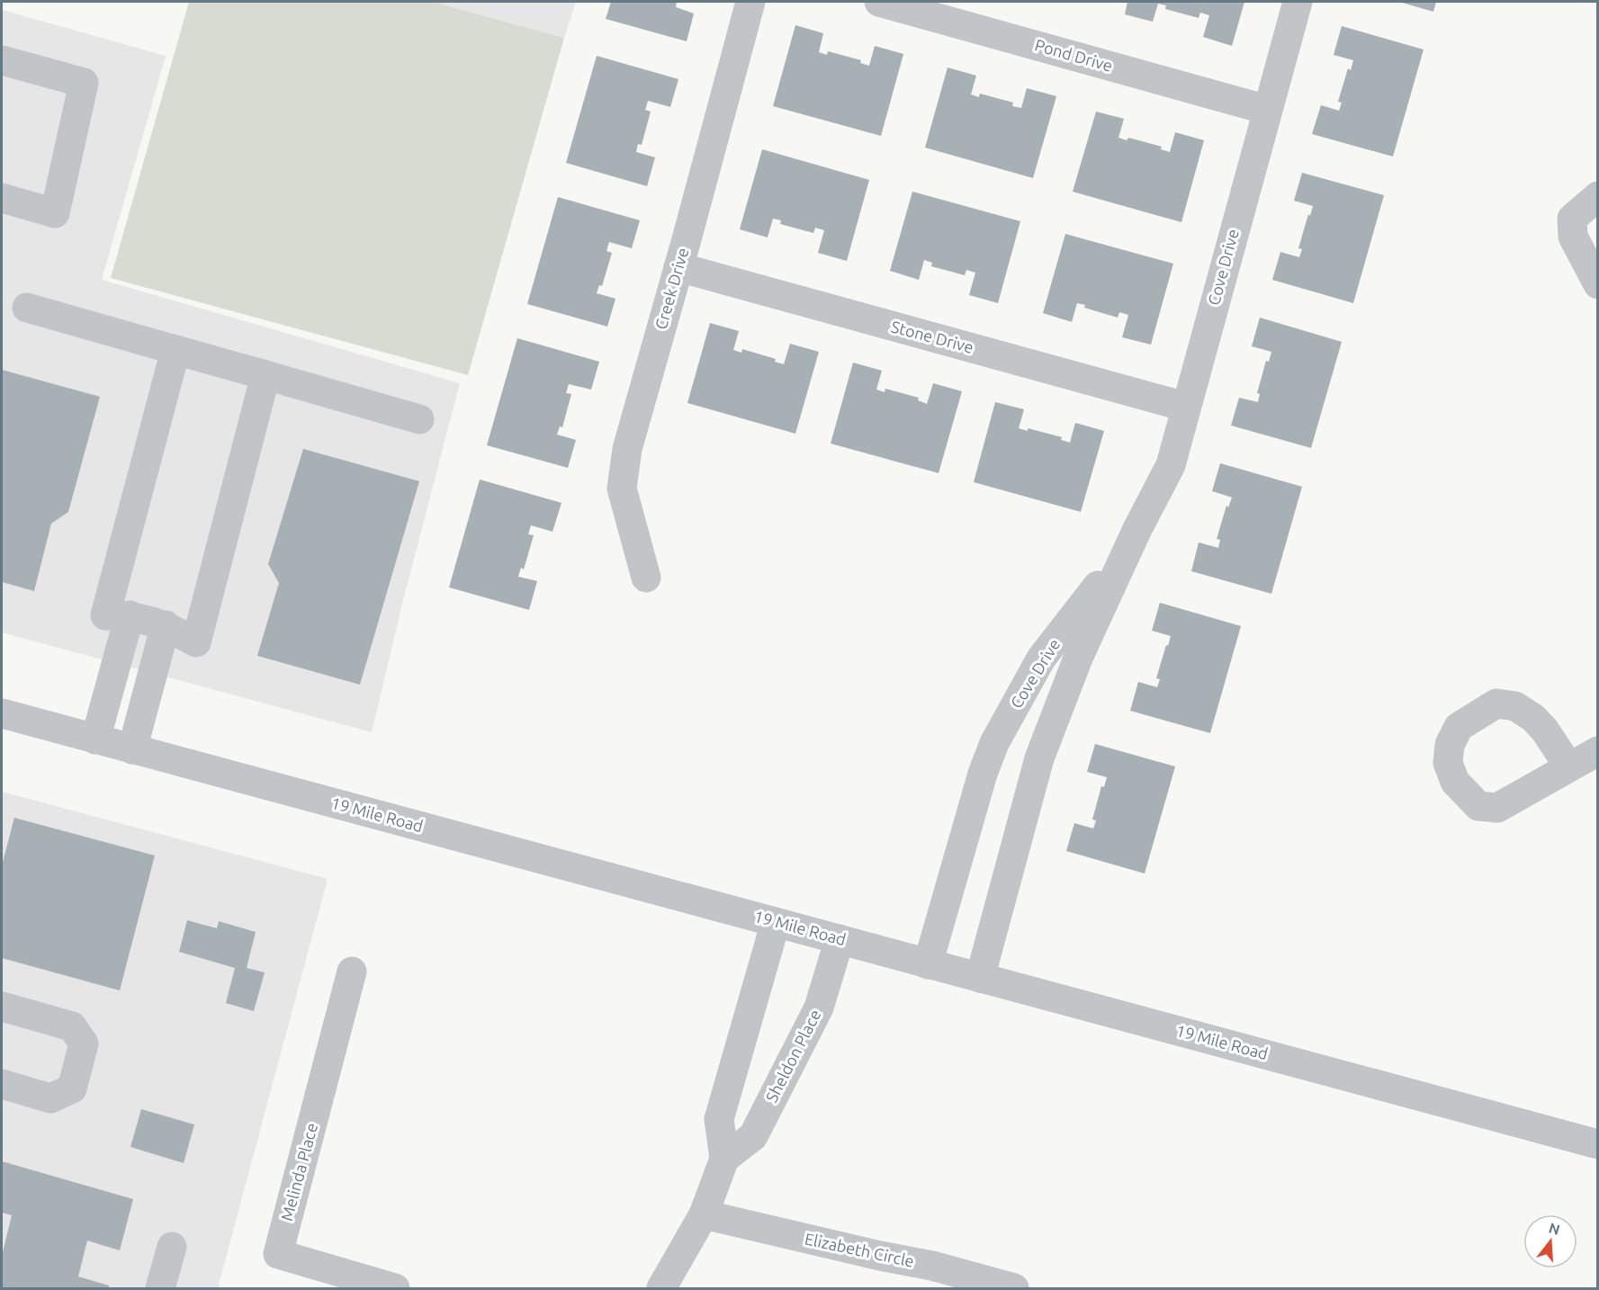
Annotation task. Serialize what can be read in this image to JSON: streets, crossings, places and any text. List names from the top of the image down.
{
  "streets": {
    "street": [
      "Pond Drive",
      "Cove Drive",
      "Creek Drive",
      "Stone Drive",
      "19 Mile Road",
      "Sheldon Place",
      "Melinda Place",
      "Elizabeth Circle"
    ]
  },
  "crossings": [
    ["Pond Drive", "Cove Drive"],
    ["Cove Drive", "Stone Drive"],
    ["Cove Drive", "19 Mile Road"],
    ["Creek Drive", "Stone Drive"],
    ["19 Mile Road", "Sheldon Place"]
  ],
  "north": "top"
}
